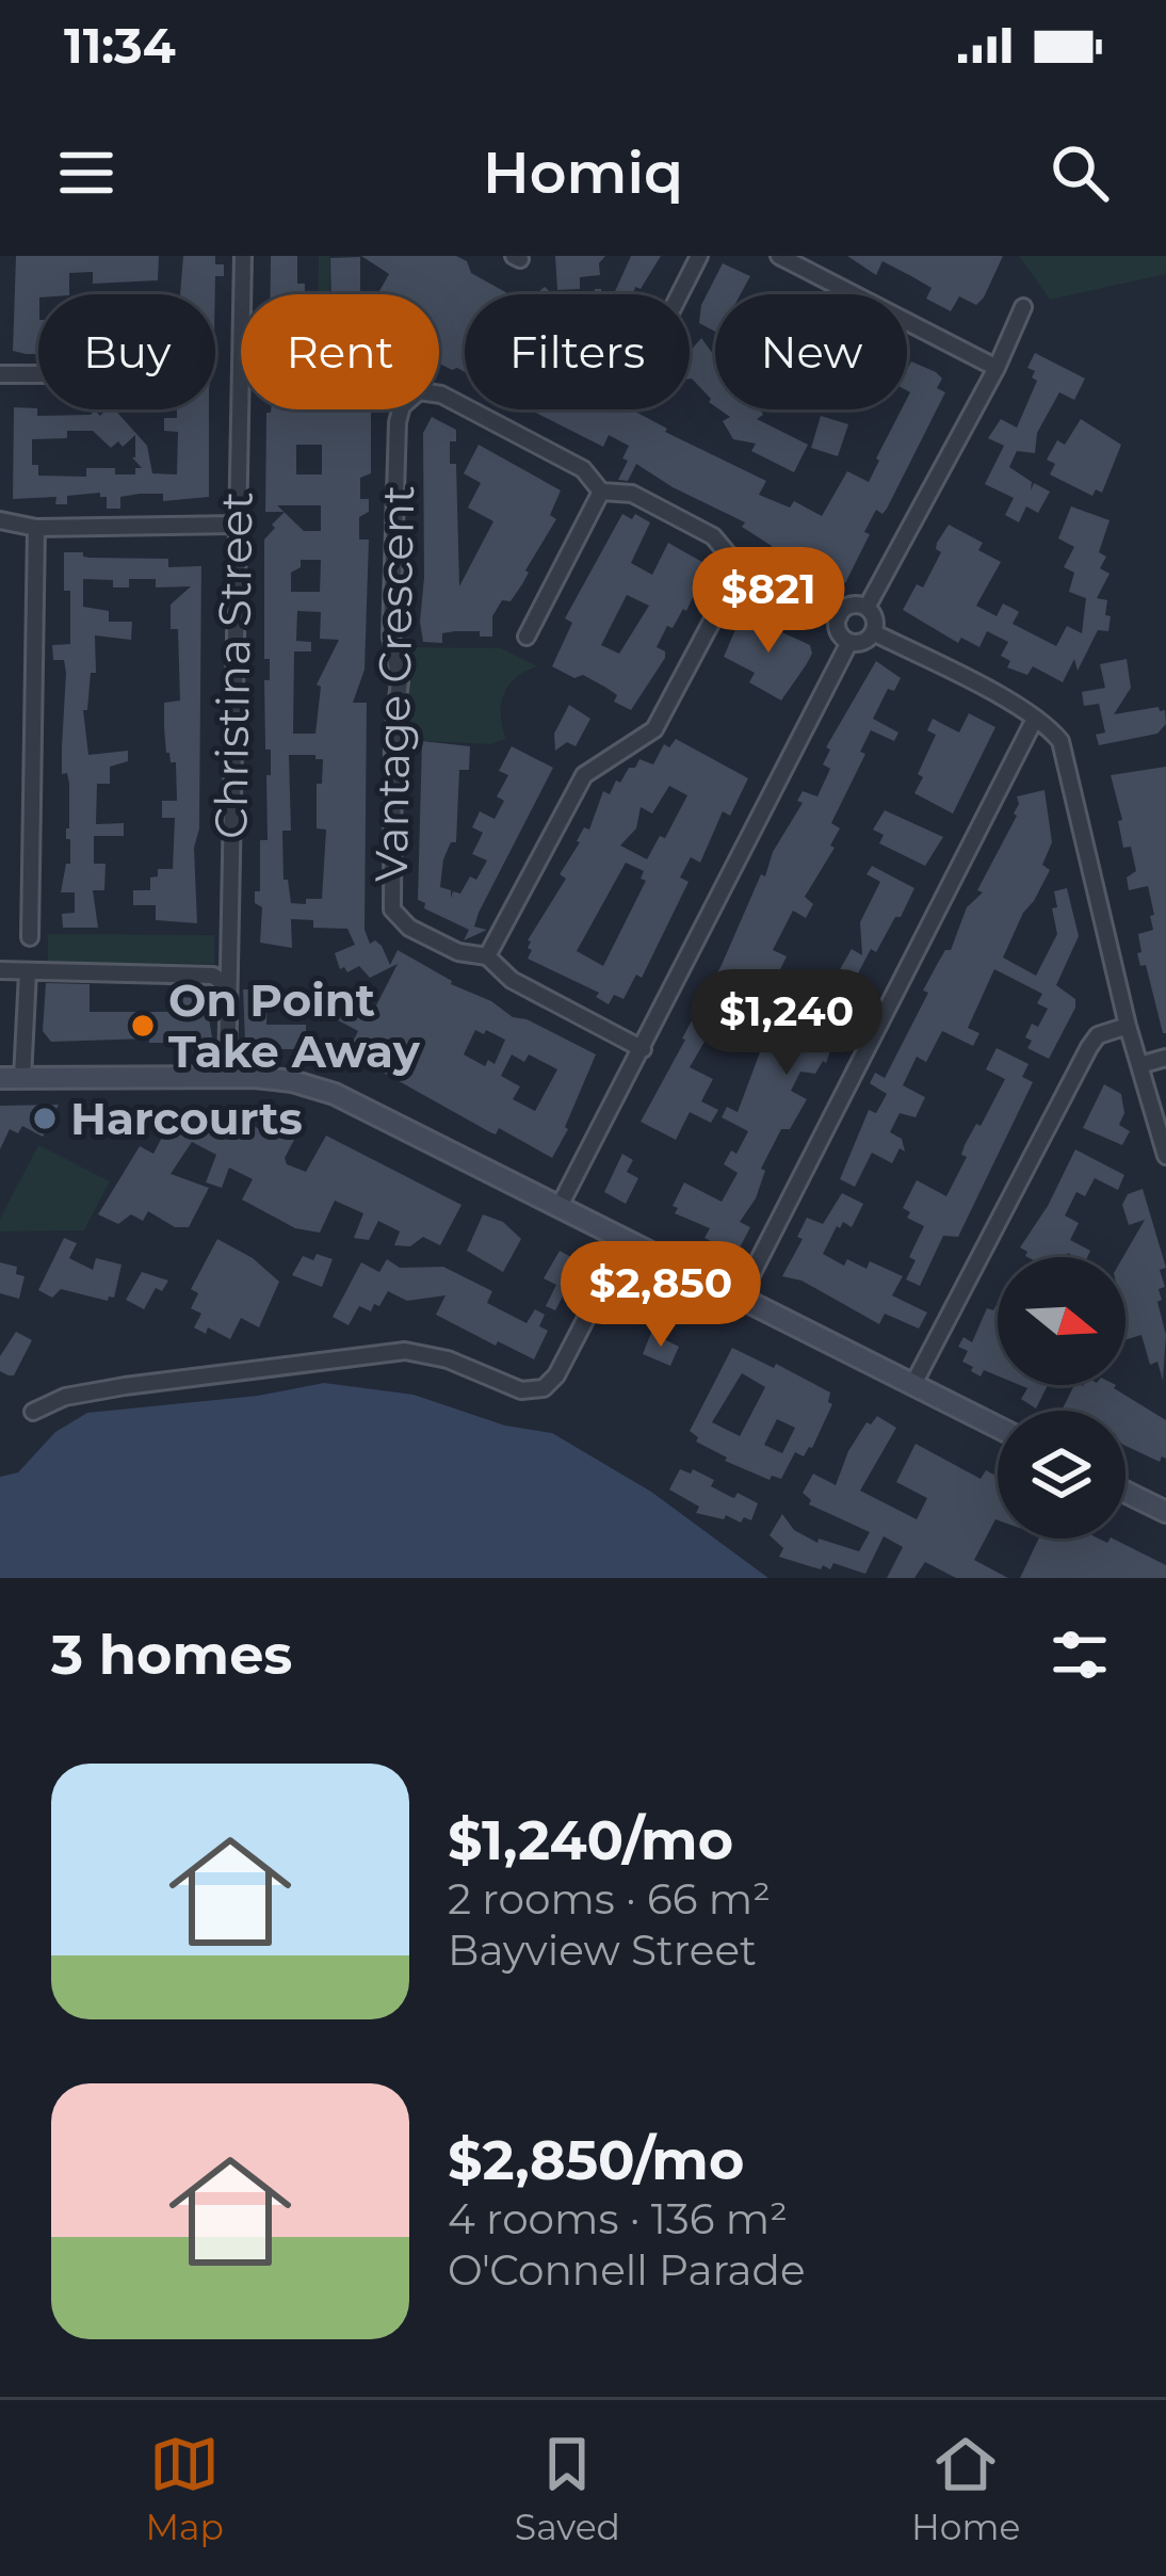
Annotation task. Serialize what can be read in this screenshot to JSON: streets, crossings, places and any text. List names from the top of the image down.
{
  "streets": {
    "street": ["Christina Street", "Vantage Crescent"]
  },
  "places": ["On Point Take Away", "Harcourts"],
  "north": "right",
  "page": {
    "status": "11:34",
    "header": "Homiq",
    "chip": [
      "Buy",
      "Rent",
      "Filters",
      "New"
    ],
    "price": ["$821", "$1,240", "$2,850"],
    "heading": "3 homes",
    "list": [
      {
        "name": "$1,240/mo",
        "note": "2 rooms · 66 m² · Bayview Street"
      },
      {
        "name": "$2,850/mo",
        "note": "4 rooms · 136 m² · O'Connell Parade"
      }
    ],
    "tabs": ["Map", "Saved", "Home"]
  }
}
